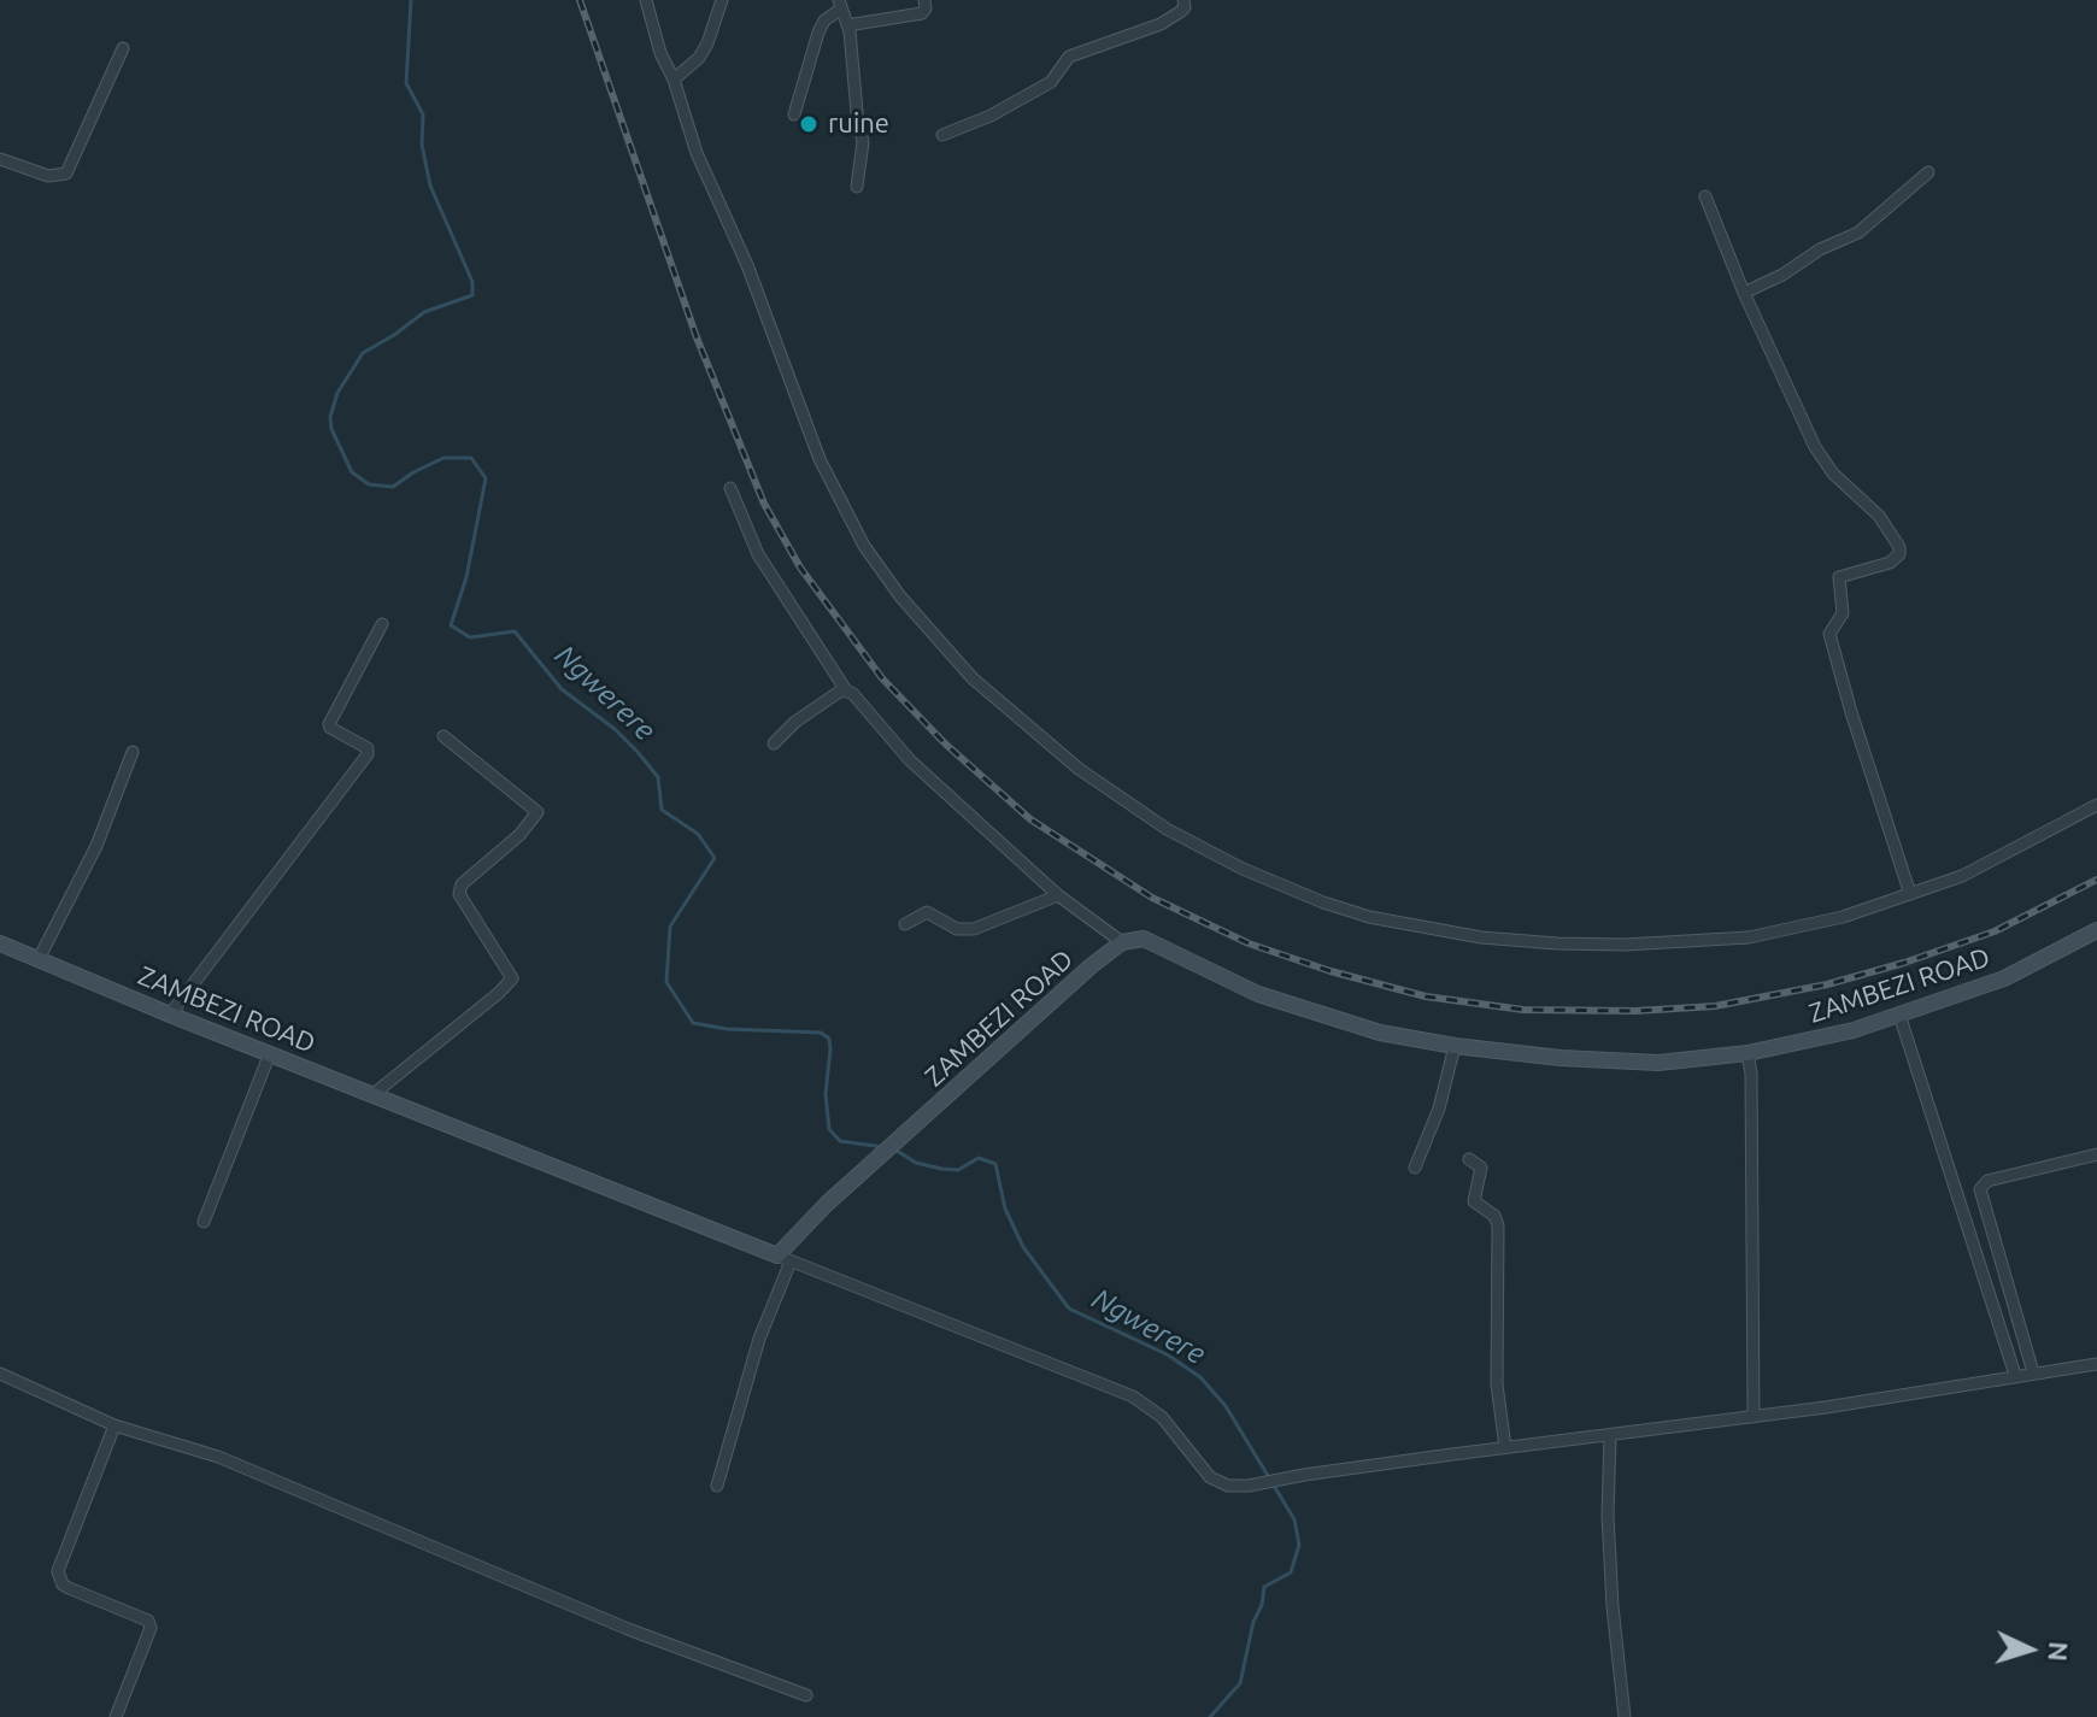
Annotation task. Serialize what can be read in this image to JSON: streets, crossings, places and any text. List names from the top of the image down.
{
  "streets": {
    "main road": ["ZAMBEZI ROAD"]
  },
  "water": ["Ngwerere"],
  "places": ["ruine"],
  "north": "right"
}
